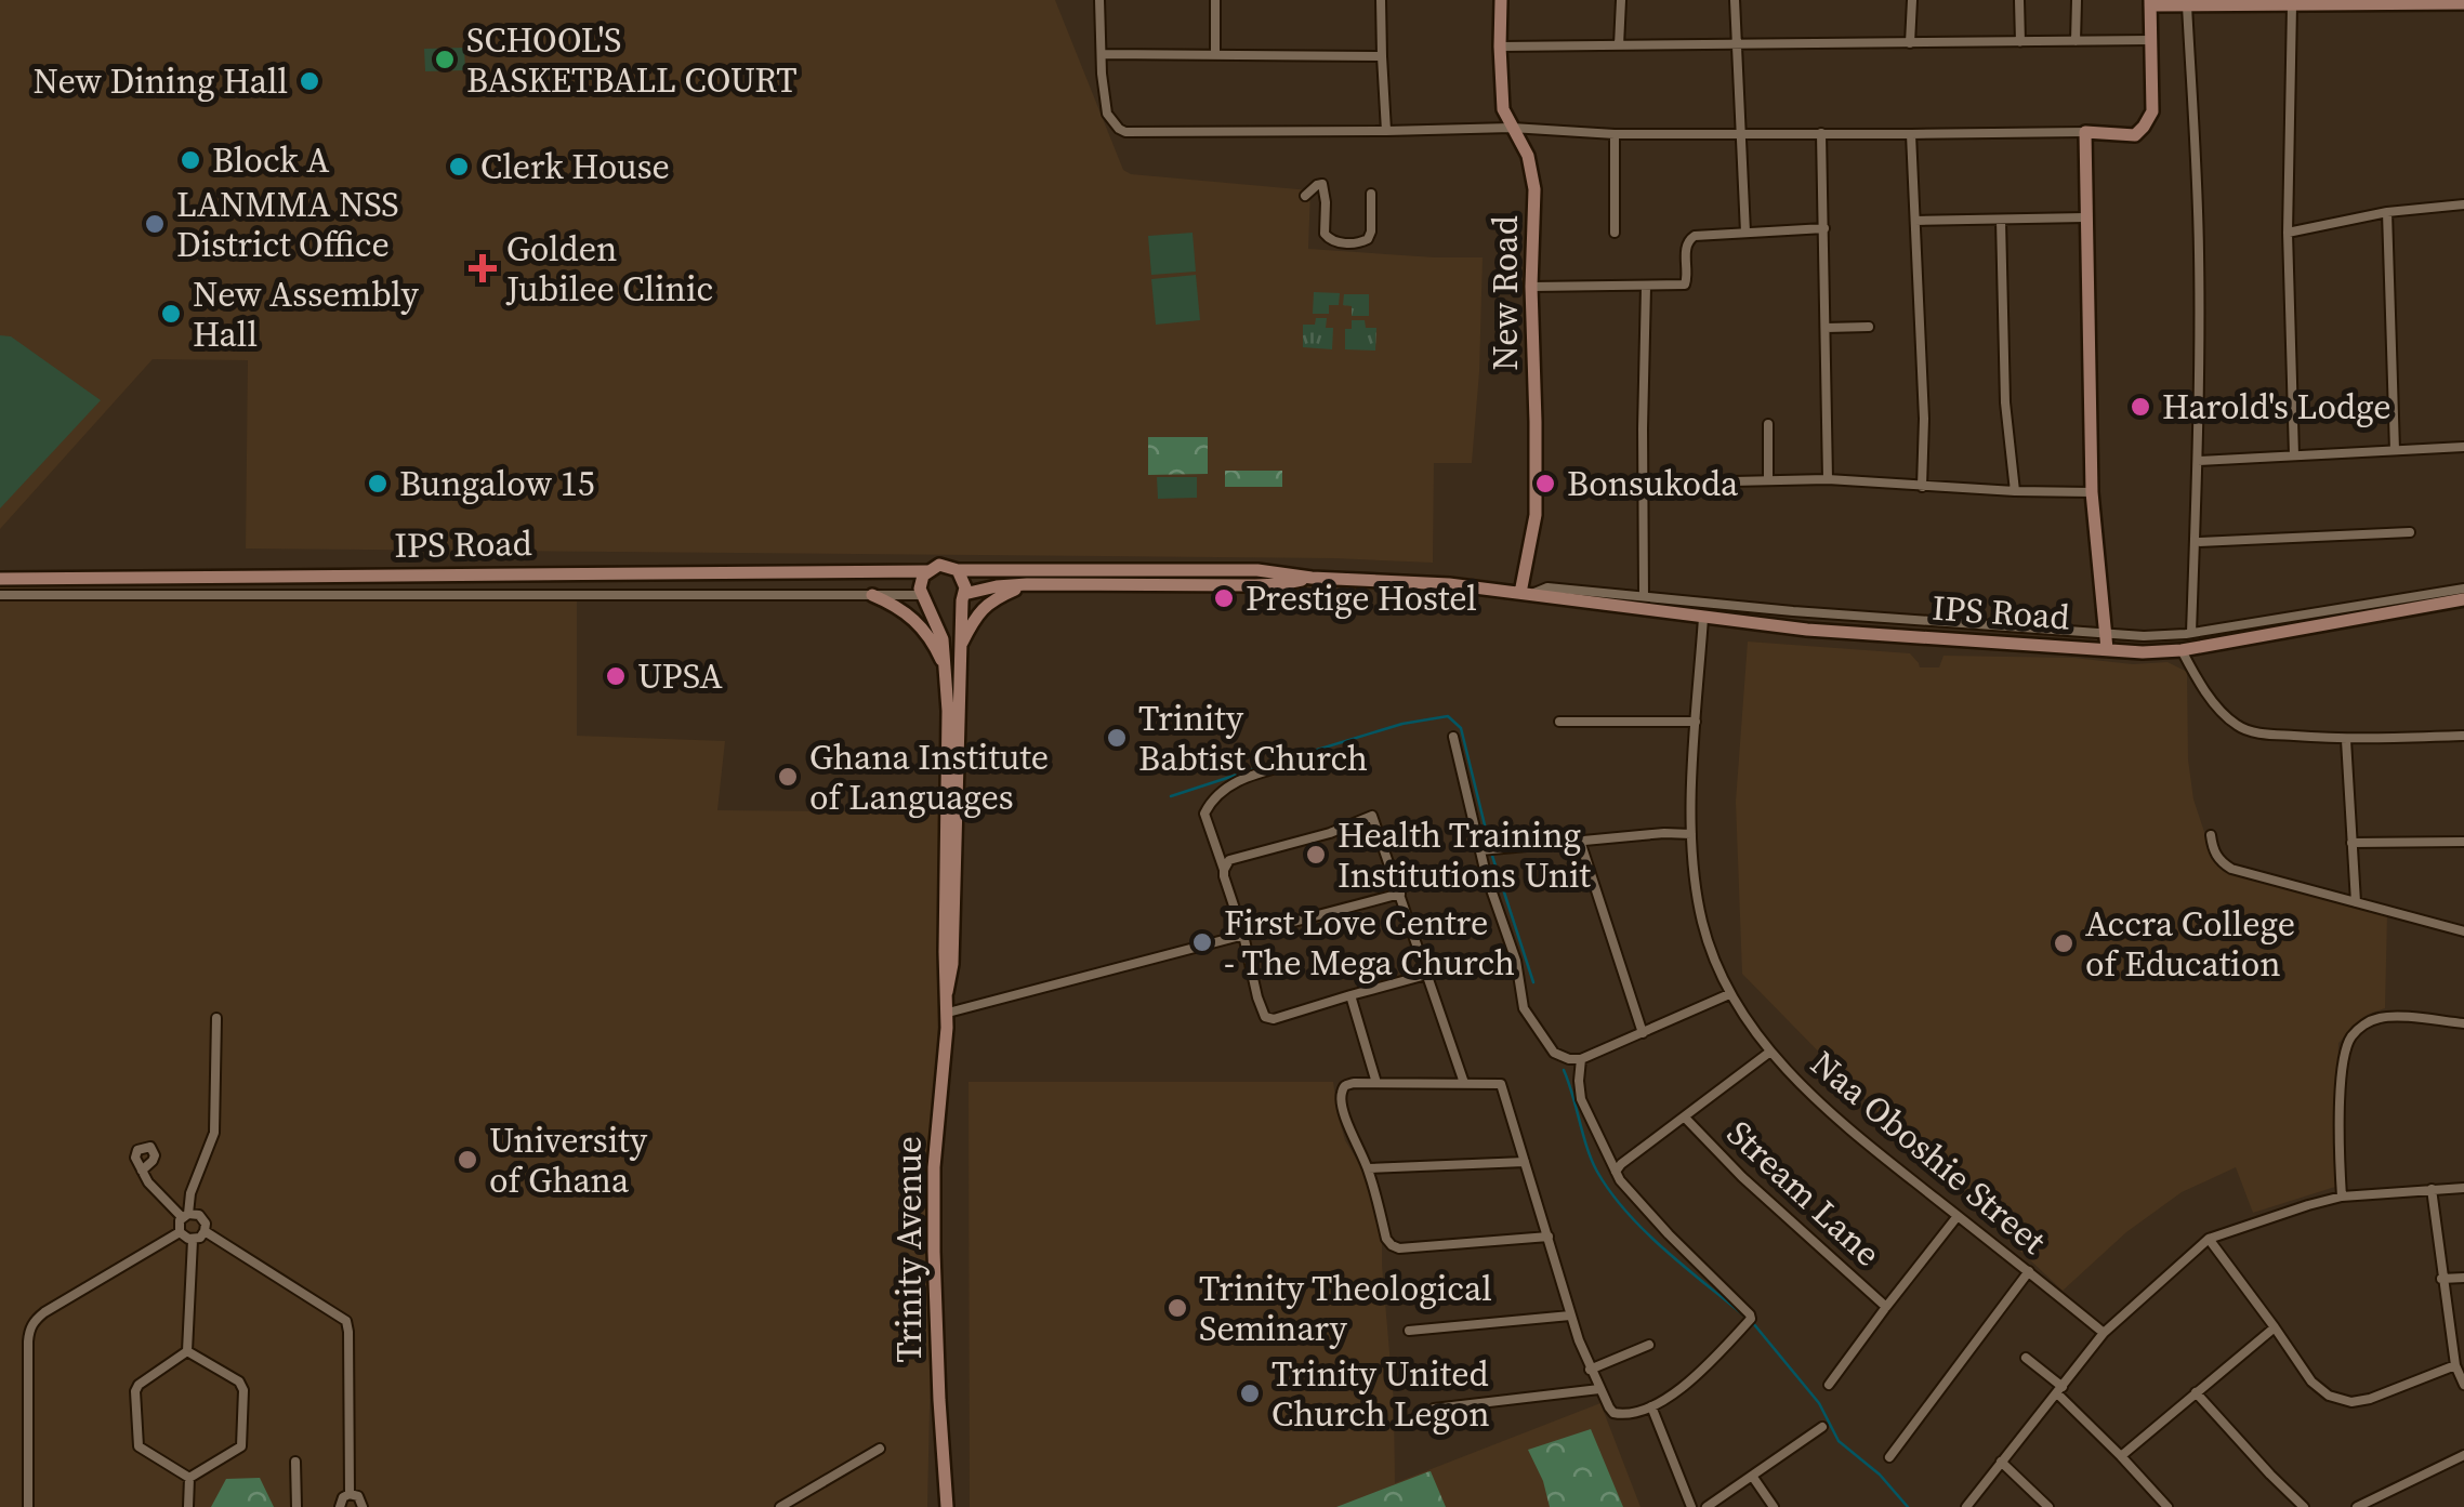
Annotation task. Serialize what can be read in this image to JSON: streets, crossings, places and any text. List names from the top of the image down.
{
  "streets": {
    "street": [
      "New Road",
      "IPS Road",
      "Naa Oboshie Street",
      "Stream Lane",
      "Trinity Avenue"
    ]
  },
  "crossings": [
    ["New Road", "IPS Road"],
    ["IPS Road", "Naa Oboshie Street"],
    ["IPS Road", "Trinity Avenue"]
  ],
  "places": {
    "other": [
      "SCHOOL'S BASKETBALL COURT",
      "New Dining Hall",
      "Block A",
      "Clerk House",
      "LANMMA NSS District Office",
      "New Assembly Hall",
      "Harold's Lodge",
      "Bungalow 15",
      "Bonsukoda",
      "Prestige Hostel",
      "UPSA",
      "Trinity Babtist Church",
      "Ghana Institute of Languages",
      "Health Training Institutions Unit",
      "First Love Centre - The Mega Church",
      "Accra College of Education",
      "University of Ghana",
      "Trinity Theological Seminary",
      "Trinity United Church Legon"
    ],
    "health": ["Golden Jubilee Clinic"]
  }
}
